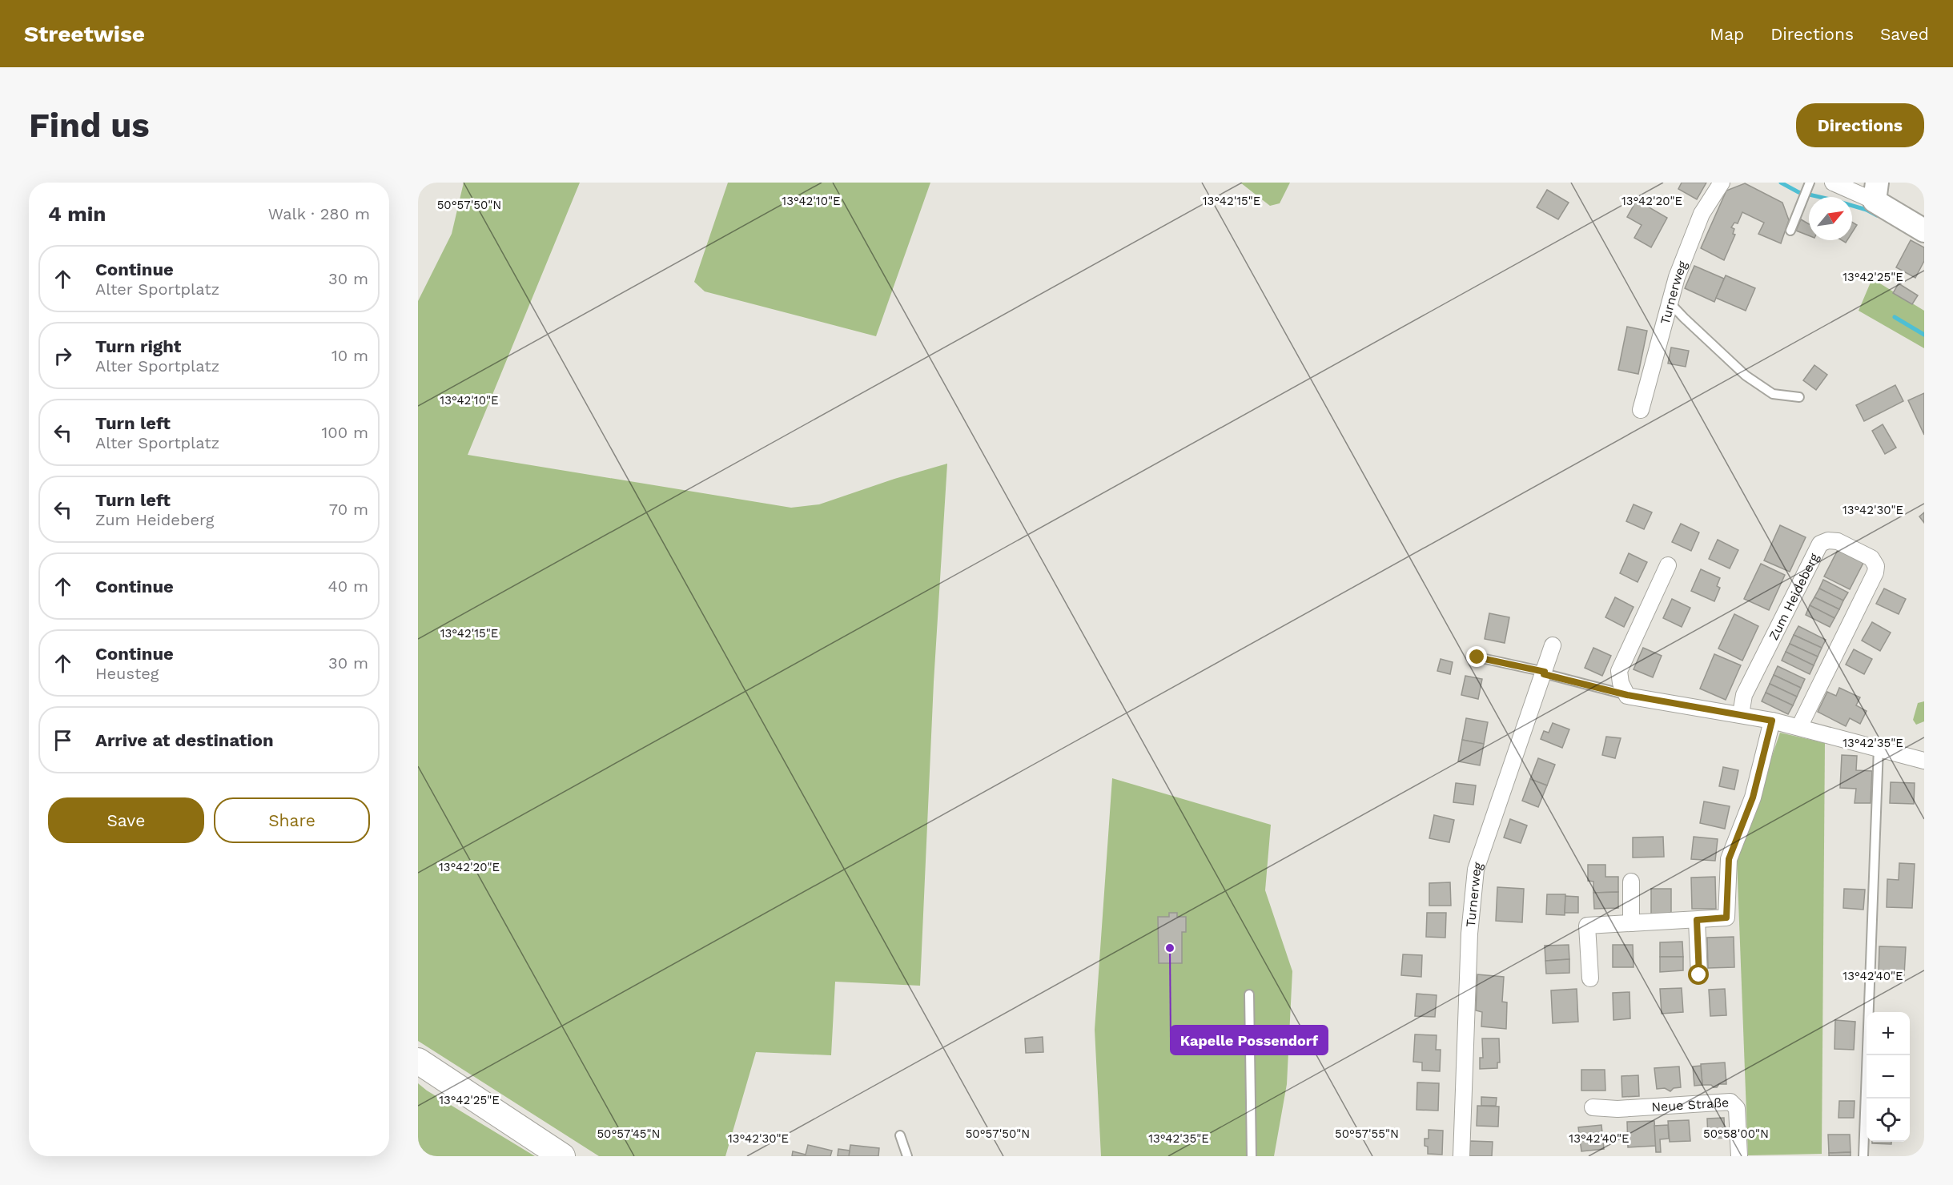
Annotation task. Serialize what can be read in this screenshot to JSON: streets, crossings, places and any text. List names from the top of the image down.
{
  "streets": {
    "street": ["Turnerweg", "Zum Heideberg", "Neue Straße"]
  },
  "places": ["Kapelle Possendorf"],
  "north": "top right",
  "page": {
    "header": "Streetwise",
    "nav": ["Map", "Directions", "Saved"],
    "buttons": [
      "Directions",
      ["Save", "Share"]
    ],
    "title": "Find us",
    "heading": ["4 min", "Walk · 280 m"],
    "list": [
      ["Continue", "Alter Sportplatz", "30 m"],
      ["Turn right", "Alter Sportplatz", "10 m"],
      ["Turn left", "Alter Sportplatz", "100 m"],
      ["Turn left", "Zum Heideberg", "70 m"],
      ["Continue", "40 m"],
      ["Continue", "Heusteg", "30 m"],
      "Arrive at destination"
    ],
    "map_buttons": ["+", "−"]
  },
  "coordinates": [
    "13°42'10\"E",
    "13°42'15\"E",
    "13°42'20\"E",
    "50°57'50\"N",
    "13°42'25\"E",
    "13°42'30\"E",
    "13°42'35\"E",
    "13°42'40\"E",
    "50°57'45\"N",
    "50°57'55\"N",
    "50°58'00\"N"
  ]
}
